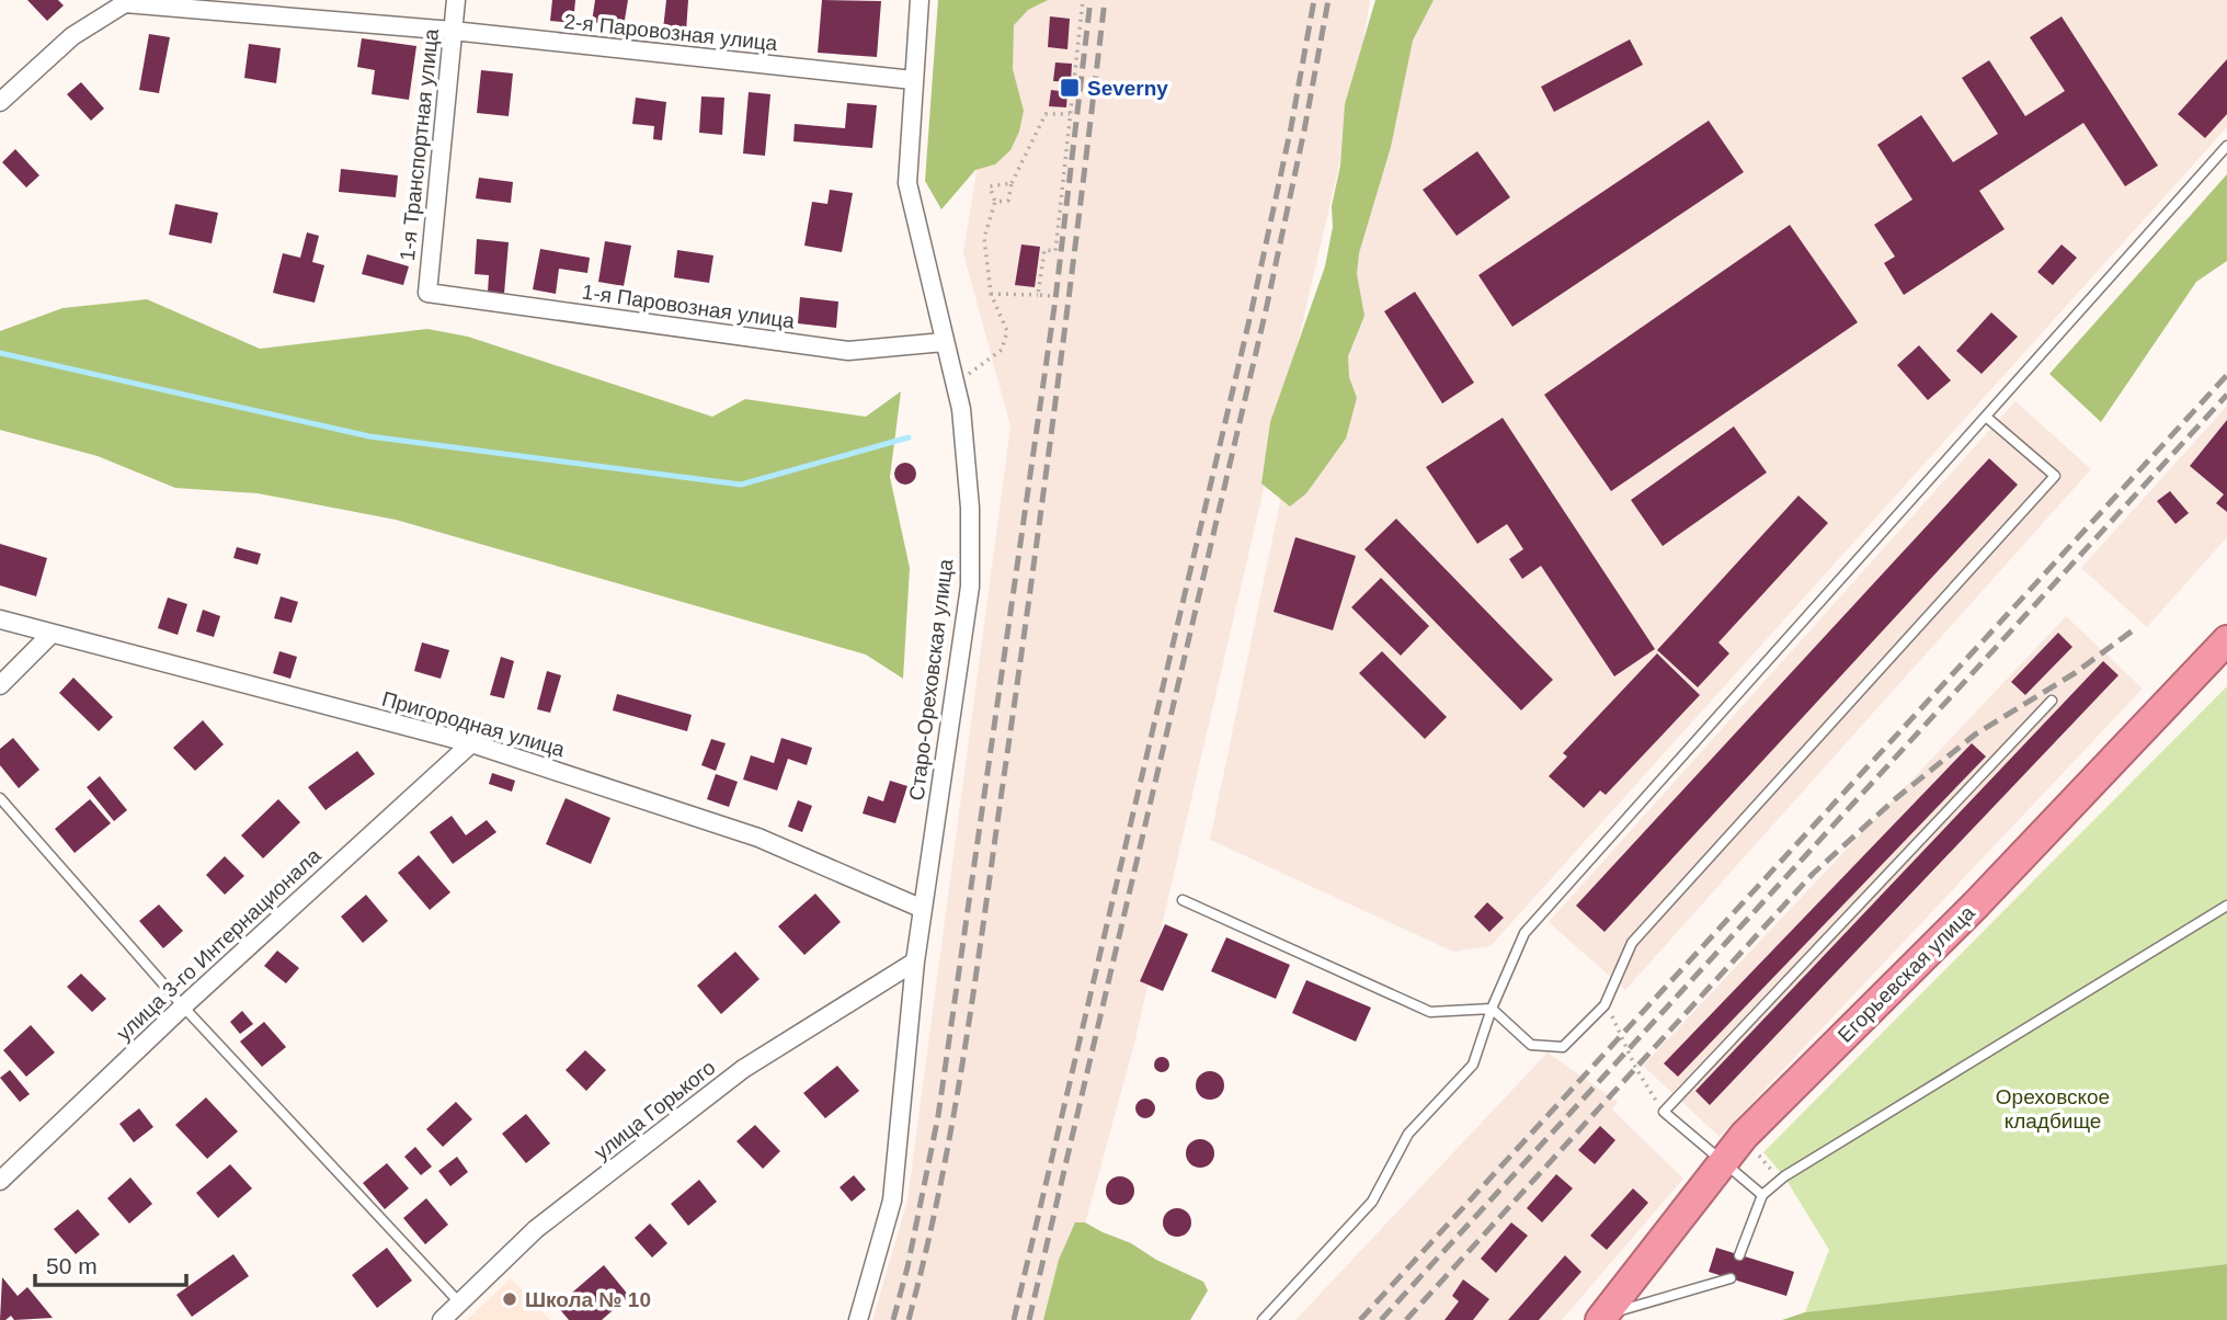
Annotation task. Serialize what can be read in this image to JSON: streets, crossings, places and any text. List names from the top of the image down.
{
  "streets": {
    "highway": ["Егорьевская улица"],
    "street": [
      "2-я Паровозная улица",
      "1-я Транспортная улица",
      "1-я Паровозная улица",
      "Старо-Ореховская улица",
      "Пригородная улица",
      "улица 3-го Интернационала",
      "улица Горького"
    ]
  },
  "crossings": [
    ["2-я Паровозная улица", "1-я Транспортная улица"],
    ["2-я Паровозная улица", "Старо-Ореховская улица"],
    ["1-я Транспортная улица", "1-я Паровозная улица"],
    ["1-я Паровозная улица", "Старо-Ореховская улица"],
    ["Старо-Ореховская улица", "Пригородная улица"],
    ["Старо-Ореховская улица", "улица Горького"],
    ["Пригородная улица", "улица 3-го Интернационала"]
  ],
  "parks": ["Ореховское кладбище"],
  "places": {
    "transit": ["Severny"],
    "other": ["Школа № 10"]
  },
  "scale_bar": "50 m"
}
